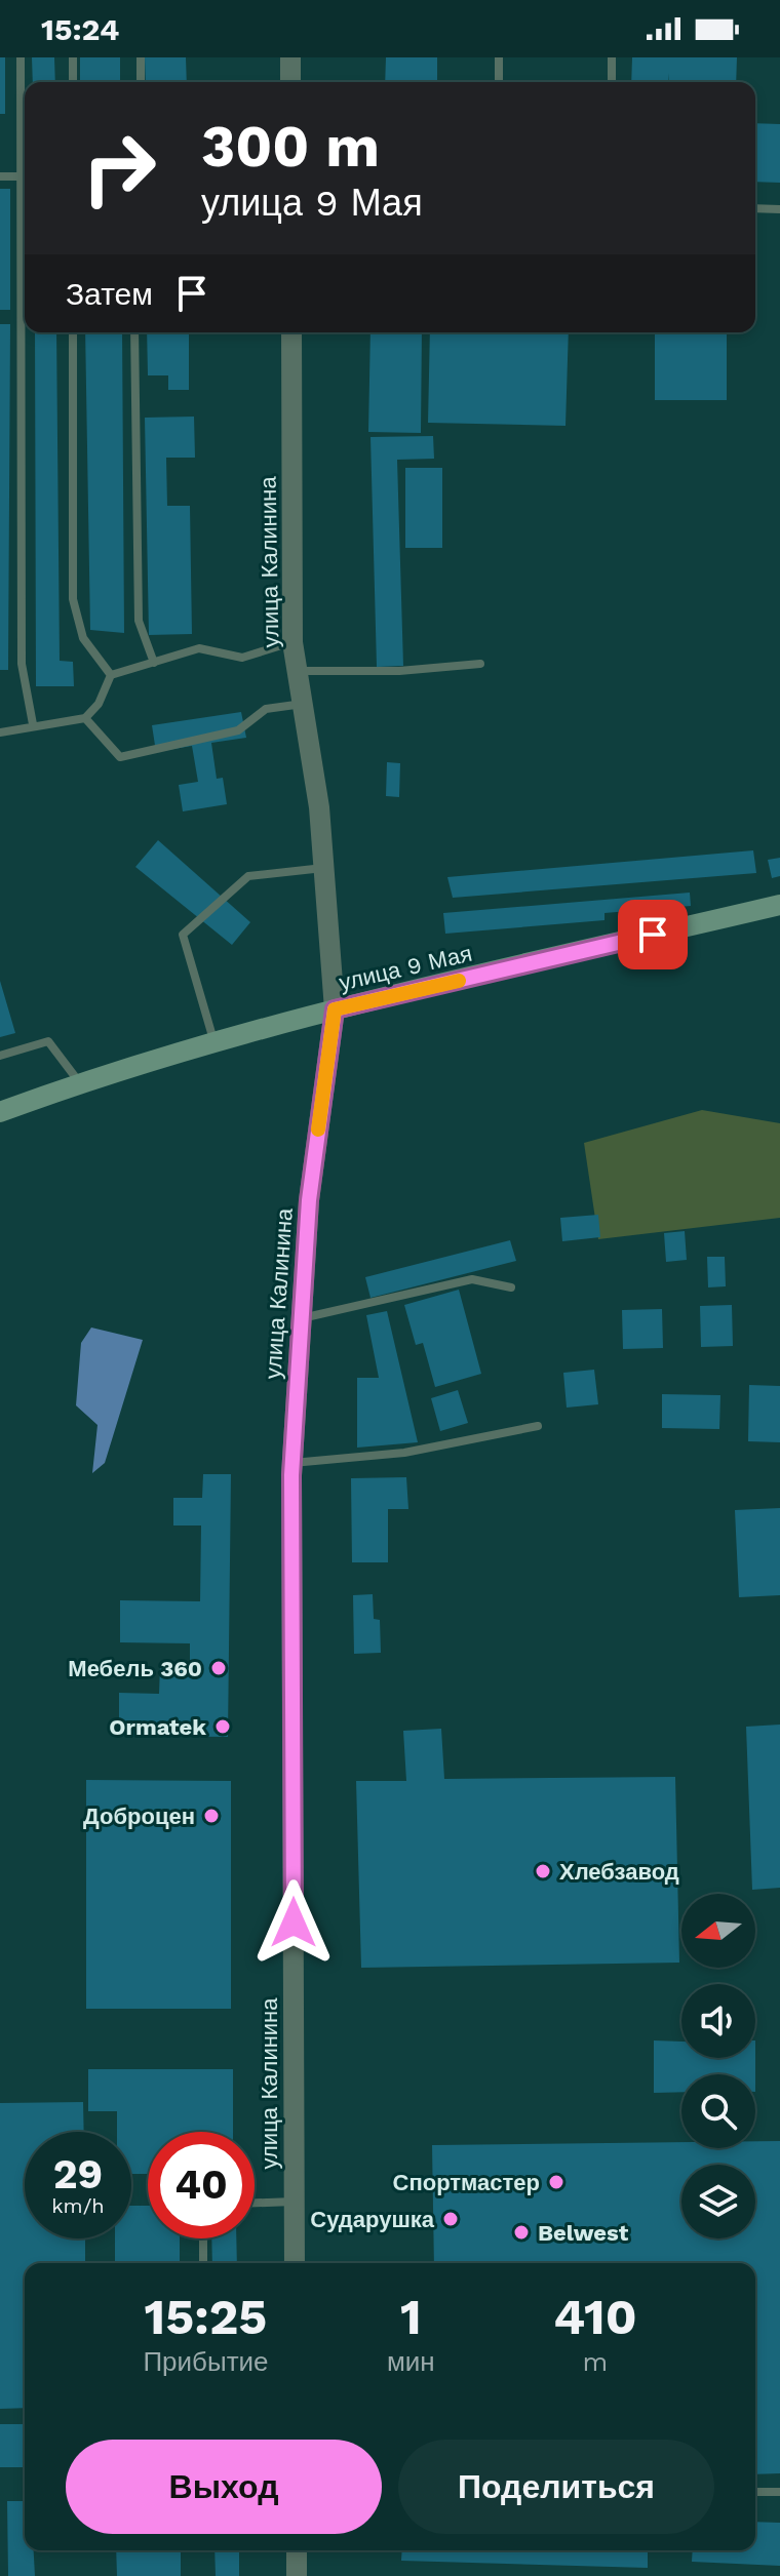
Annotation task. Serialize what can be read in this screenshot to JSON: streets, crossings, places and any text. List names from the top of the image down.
{
  "streets": {
    "main road": ["улица 9 Мая"],
    "street": ["улица Калинина"]
  },
  "crossings": [
    ["улица Калинина", "улица 9 Мая"]
  ],
  "places": [
    "Мебель 360",
    "Ormatek",
    "Доброцен",
    "Хлебзавод",
    "Спортмастер",
    "Сударушка",
    "Belwest"
  ],
  "north": "left",
  "page": {
    "status": "15:24",
    "turn": ["300 m", "улица 9 Мая"],
    "then": "Затем",
    "speed": "29 km/h",
    "limit": "40",
    "eta": [
      "15:25",
      "Прибытие",
      "1",
      "мин",
      "410",
      "m"
    ],
    "buttons": ["Выход", "Поделиться"]
  }
}
